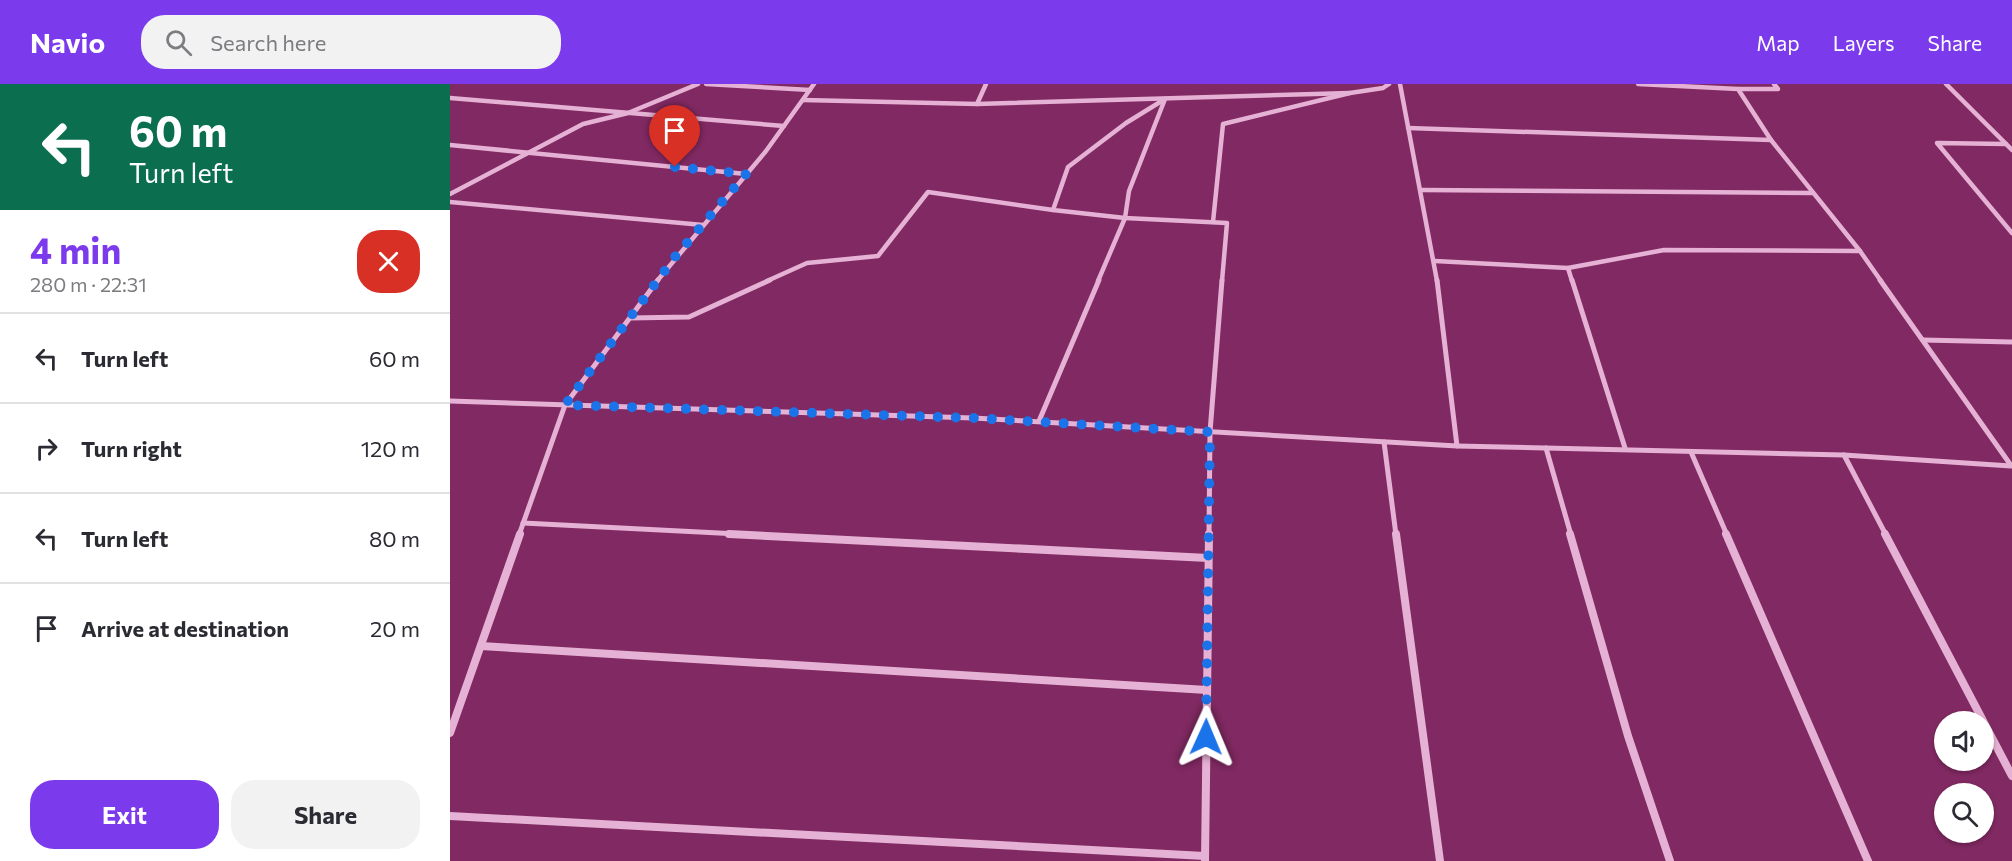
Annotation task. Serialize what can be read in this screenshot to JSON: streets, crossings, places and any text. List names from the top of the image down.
{
  "page": {
    "header": "Navio",
    "search": "Search here",
    "nav": ["Map", "Layers", "Share"],
    "turn": ["60 m", "Turn left"],
    "heading": ["4 min", "280 m · 22:31"],
    "list": [
      {
        "name": "Turn left",
        "value": "60 m"
      },
      {
        "name": "Turn right",
        "value": "120 m"
      },
      {
        "name": "Turn left",
        "value": "80 m"
      },
      {
        "name": "Arrive at destination",
        "value": "20 m"
      }
    ],
    "buttons": ["Exit", "Share"]
  }
}
